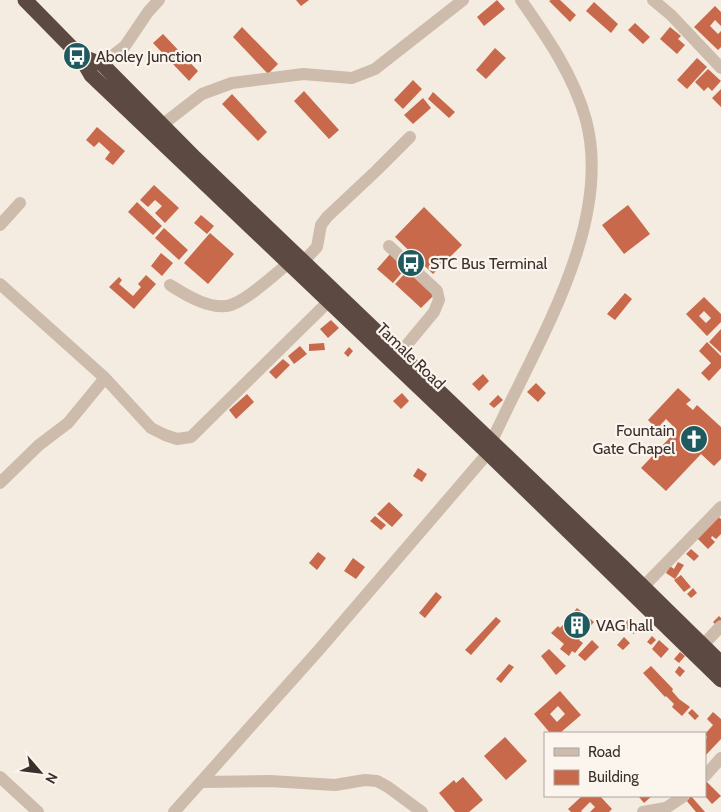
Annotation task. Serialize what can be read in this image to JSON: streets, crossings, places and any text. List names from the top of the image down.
{
  "streets": {
    "highway": ["Tamale Road"]
  },
  "places": {
    "bus stop": ["Aboley Junction", "STC Bus Terminal"],
    "church": ["Fountain Gate Chapel"],
    "building": ["VAG hall"]
  },
  "legend": ["Road", "Building"],
  "north": "bottom right"
}
